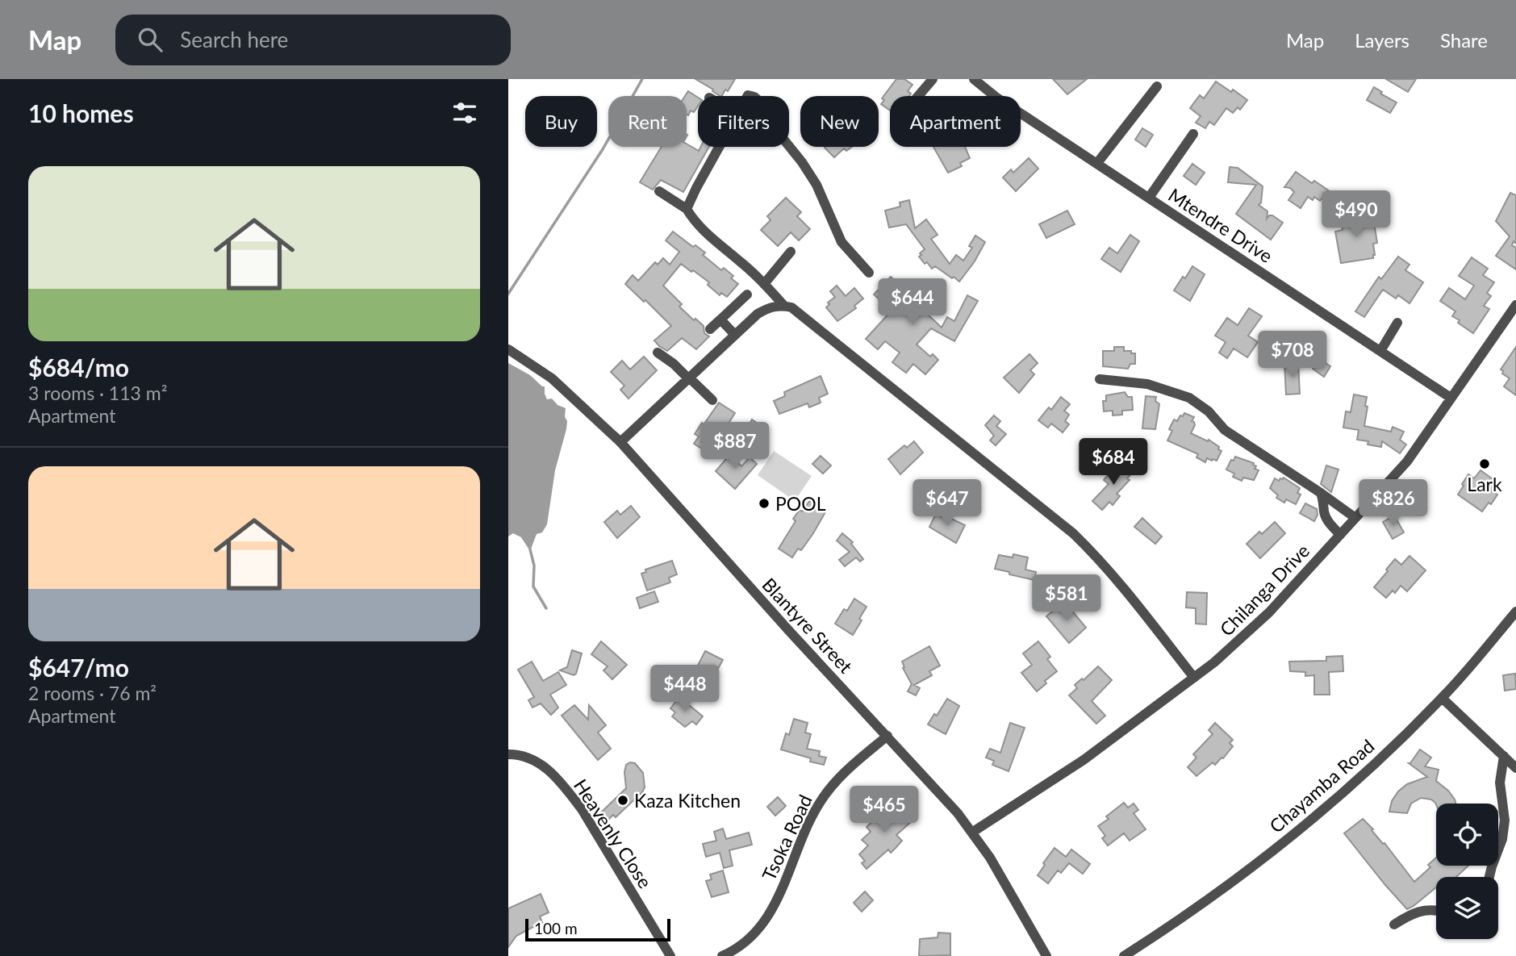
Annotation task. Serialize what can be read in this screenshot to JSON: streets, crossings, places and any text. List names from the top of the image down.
{
  "streets": {
    "street": [
      "Mtendre Drive",
      "Chilanga Drive",
      "Blantyre Street",
      "Chayamba Road",
      "Heavenly Close",
      "Tsoka Road"
    ]
  },
  "crossings": [
    ["Mtendre Drive", "Chilanga Drive"],
    ["Chilanga Drive", "Blantyre Street"],
    ["Blantyre Street", "Tsoka Road"]
  ],
  "places": ["Lark", "POOL", "Kaza Kitchen"],
  "scale_bar": "100 m",
  "page": {
    "header": "Map",
    "search": "Search here",
    "nav": ["Map", "Layers", "Share"],
    "heading": "10 homes",
    "chip": [
      "Buy",
      "Rent",
      "Filters",
      "New",
      "Apartment"
    ],
    "list": [
      {
        "name": "$684/mo",
        "note": "3 rooms · 113 m² · Apartment"
      },
      {
        "name": "$647/mo",
        "note": "2 rooms · 76 m² · Apartment"
      }
    ],
    "price": [
      "$490",
      "$644",
      "$708",
      "$887",
      "$684",
      "$647",
      "$826",
      "$581",
      "$448",
      "$465"
    ],
    "scale": "100 m"
  }
}
